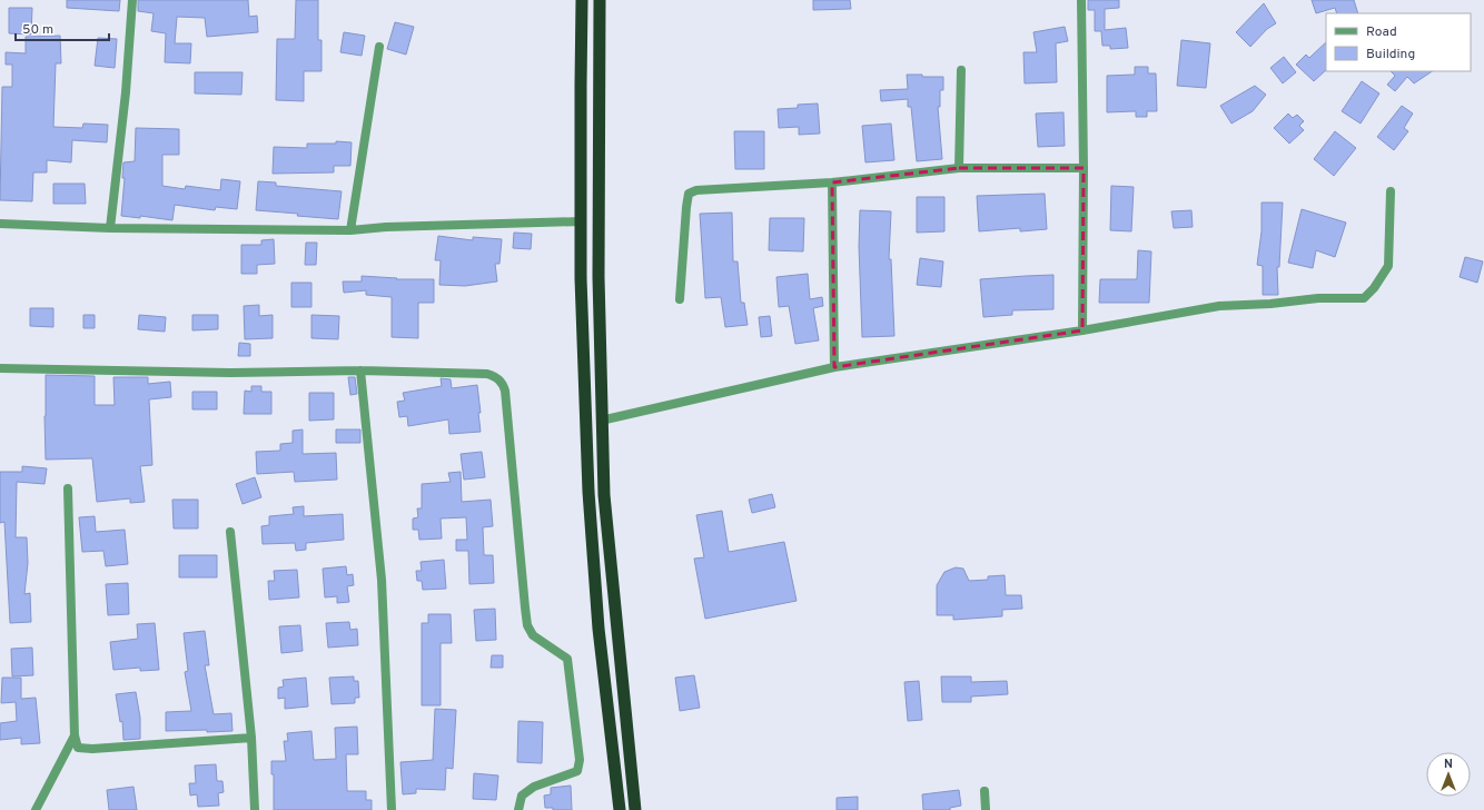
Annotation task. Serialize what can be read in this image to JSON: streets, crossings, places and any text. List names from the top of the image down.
{
  "legend": ["Road", "Building"],
  "scale_bar": "50 m",
  "north": "top"
}
